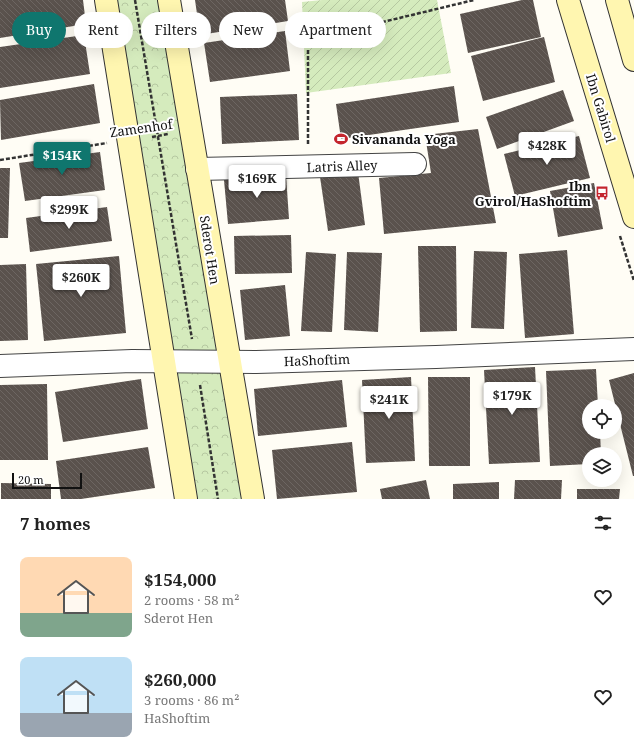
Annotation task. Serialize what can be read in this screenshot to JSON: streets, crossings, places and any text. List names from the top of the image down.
{
  "streets": {
    "street": [
      "Ibn Gabirol",
      "Latris Alley",
      "Sderot Hen",
      "HaShoftim"
    ],
    "path": ["Zamenhof"]
  },
  "crossings": [
    ["Zamenhof", "Sderot Hen"],
    ["Latris Alley", "Sderot Hen"],
    ["Sderot Hen", "HaShoftim"]
  ],
  "places": {
    "sports": ["Sivananda Yoga"],
    "bus stop": ["Ibn Gvirol/HaShoftim"]
  },
  "scale_bar": "20 m",
  "page": {
    "chip": [
      "Buy",
      "Rent",
      "Filters",
      "New",
      "Apartment"
    ],
    "price": [
      "$428K",
      "$154K",
      "$169K",
      "$299K",
      "$260K",
      "$179K",
      "$241K"
    ],
    "scale": "20 m",
    "heading": "7 homes",
    "list": [
      {
        "name": "$154,000",
        "note": "2 rooms · 58 m² · Sderot Hen"
      },
      {
        "name": "$260,000",
        "note": "3 rooms · 86 m² · HaShoftim"
      }
    ]
  }
}
